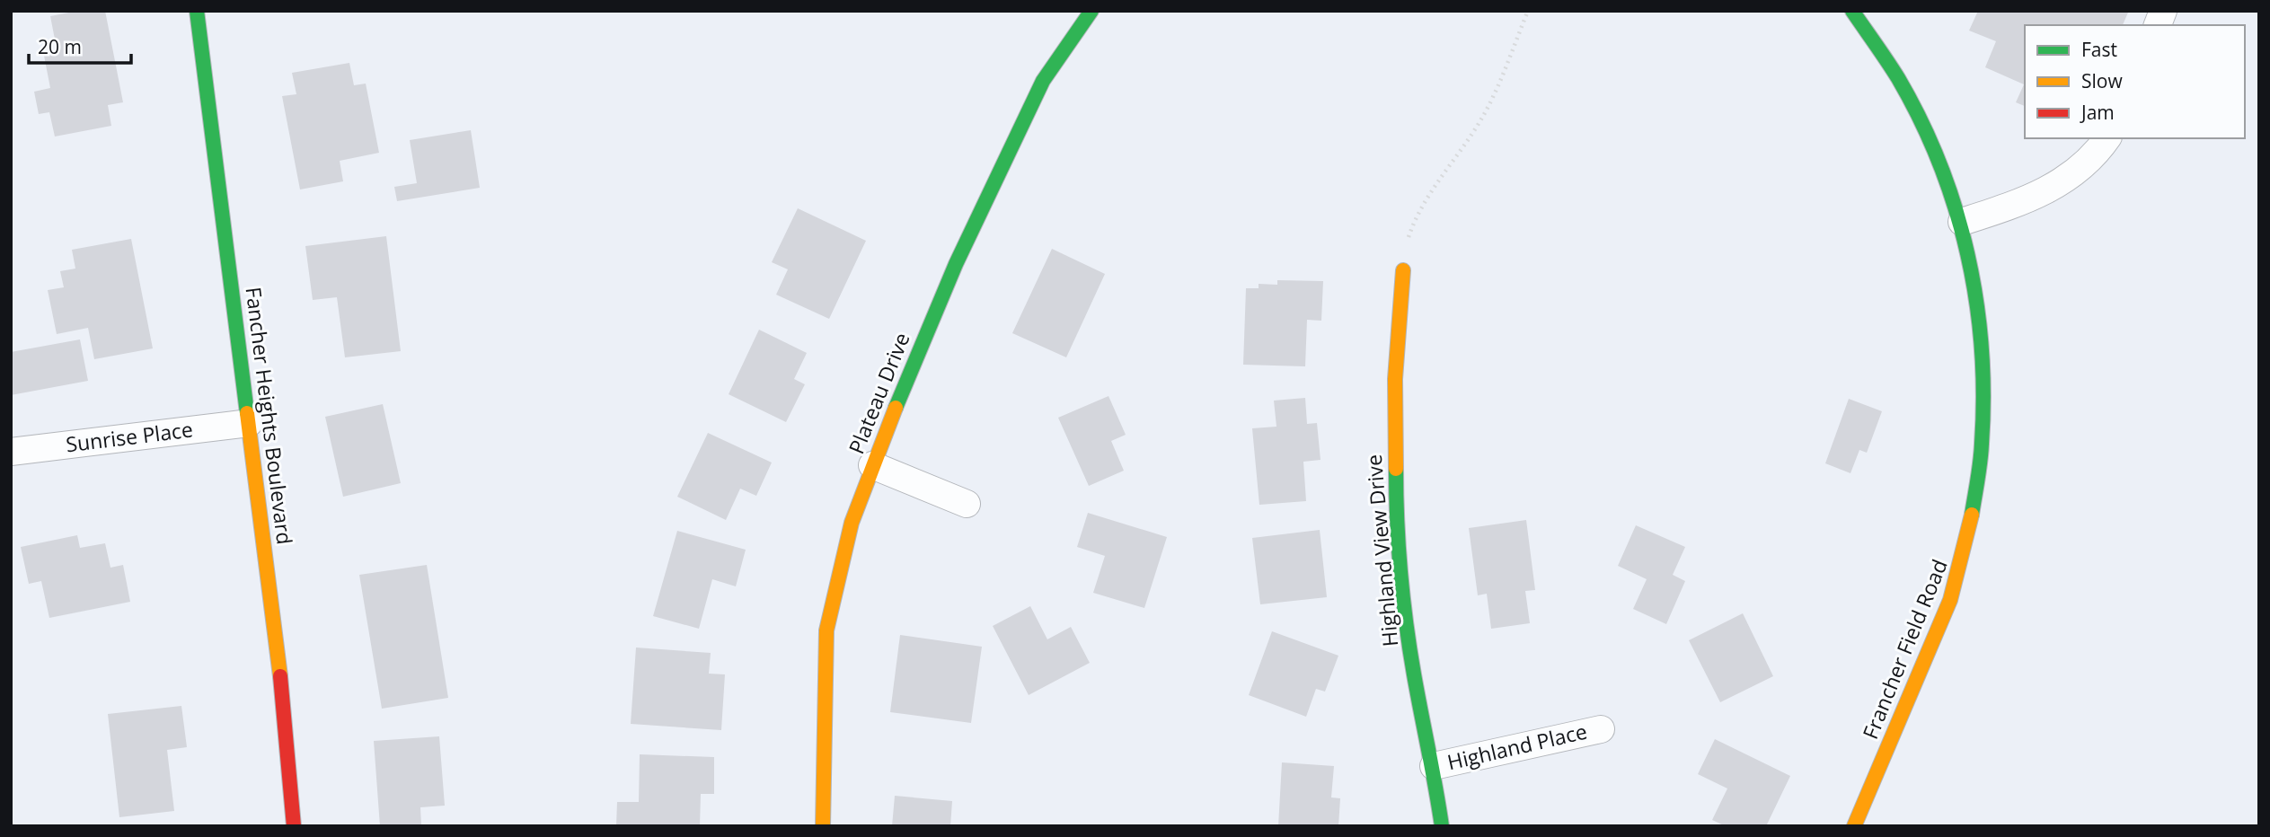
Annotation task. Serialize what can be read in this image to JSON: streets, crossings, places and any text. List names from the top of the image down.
{
  "streets": {
    "street": [
      "Plateau Drive",
      "Fancher Heights Boulevard",
      "Sunrise Place",
      "Highland View Drive",
      "Francher Field Road",
      "Highland Place"
    ]
  },
  "crossings": [
    ["Fancher Heights Boulevard", "Sunrise Place"],
    ["Highland View Drive", "Highland Place"]
  ],
  "legend": ["Fast", "Slow", "Jam"],
  "scale_bar": "20 m"
}
